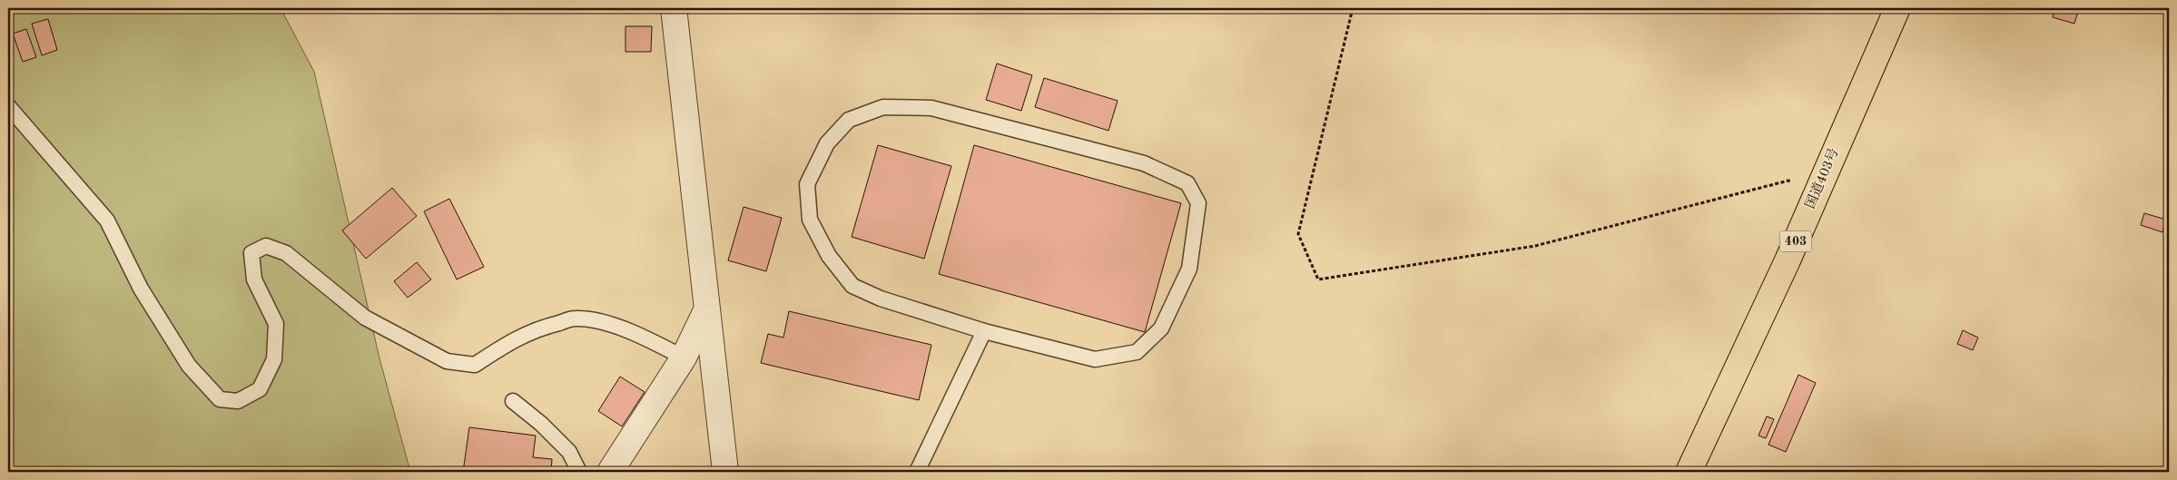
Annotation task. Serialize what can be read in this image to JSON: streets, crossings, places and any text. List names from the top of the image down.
{
  "streets": {
    "highway": ["国道403号", "403"]
  }
}
